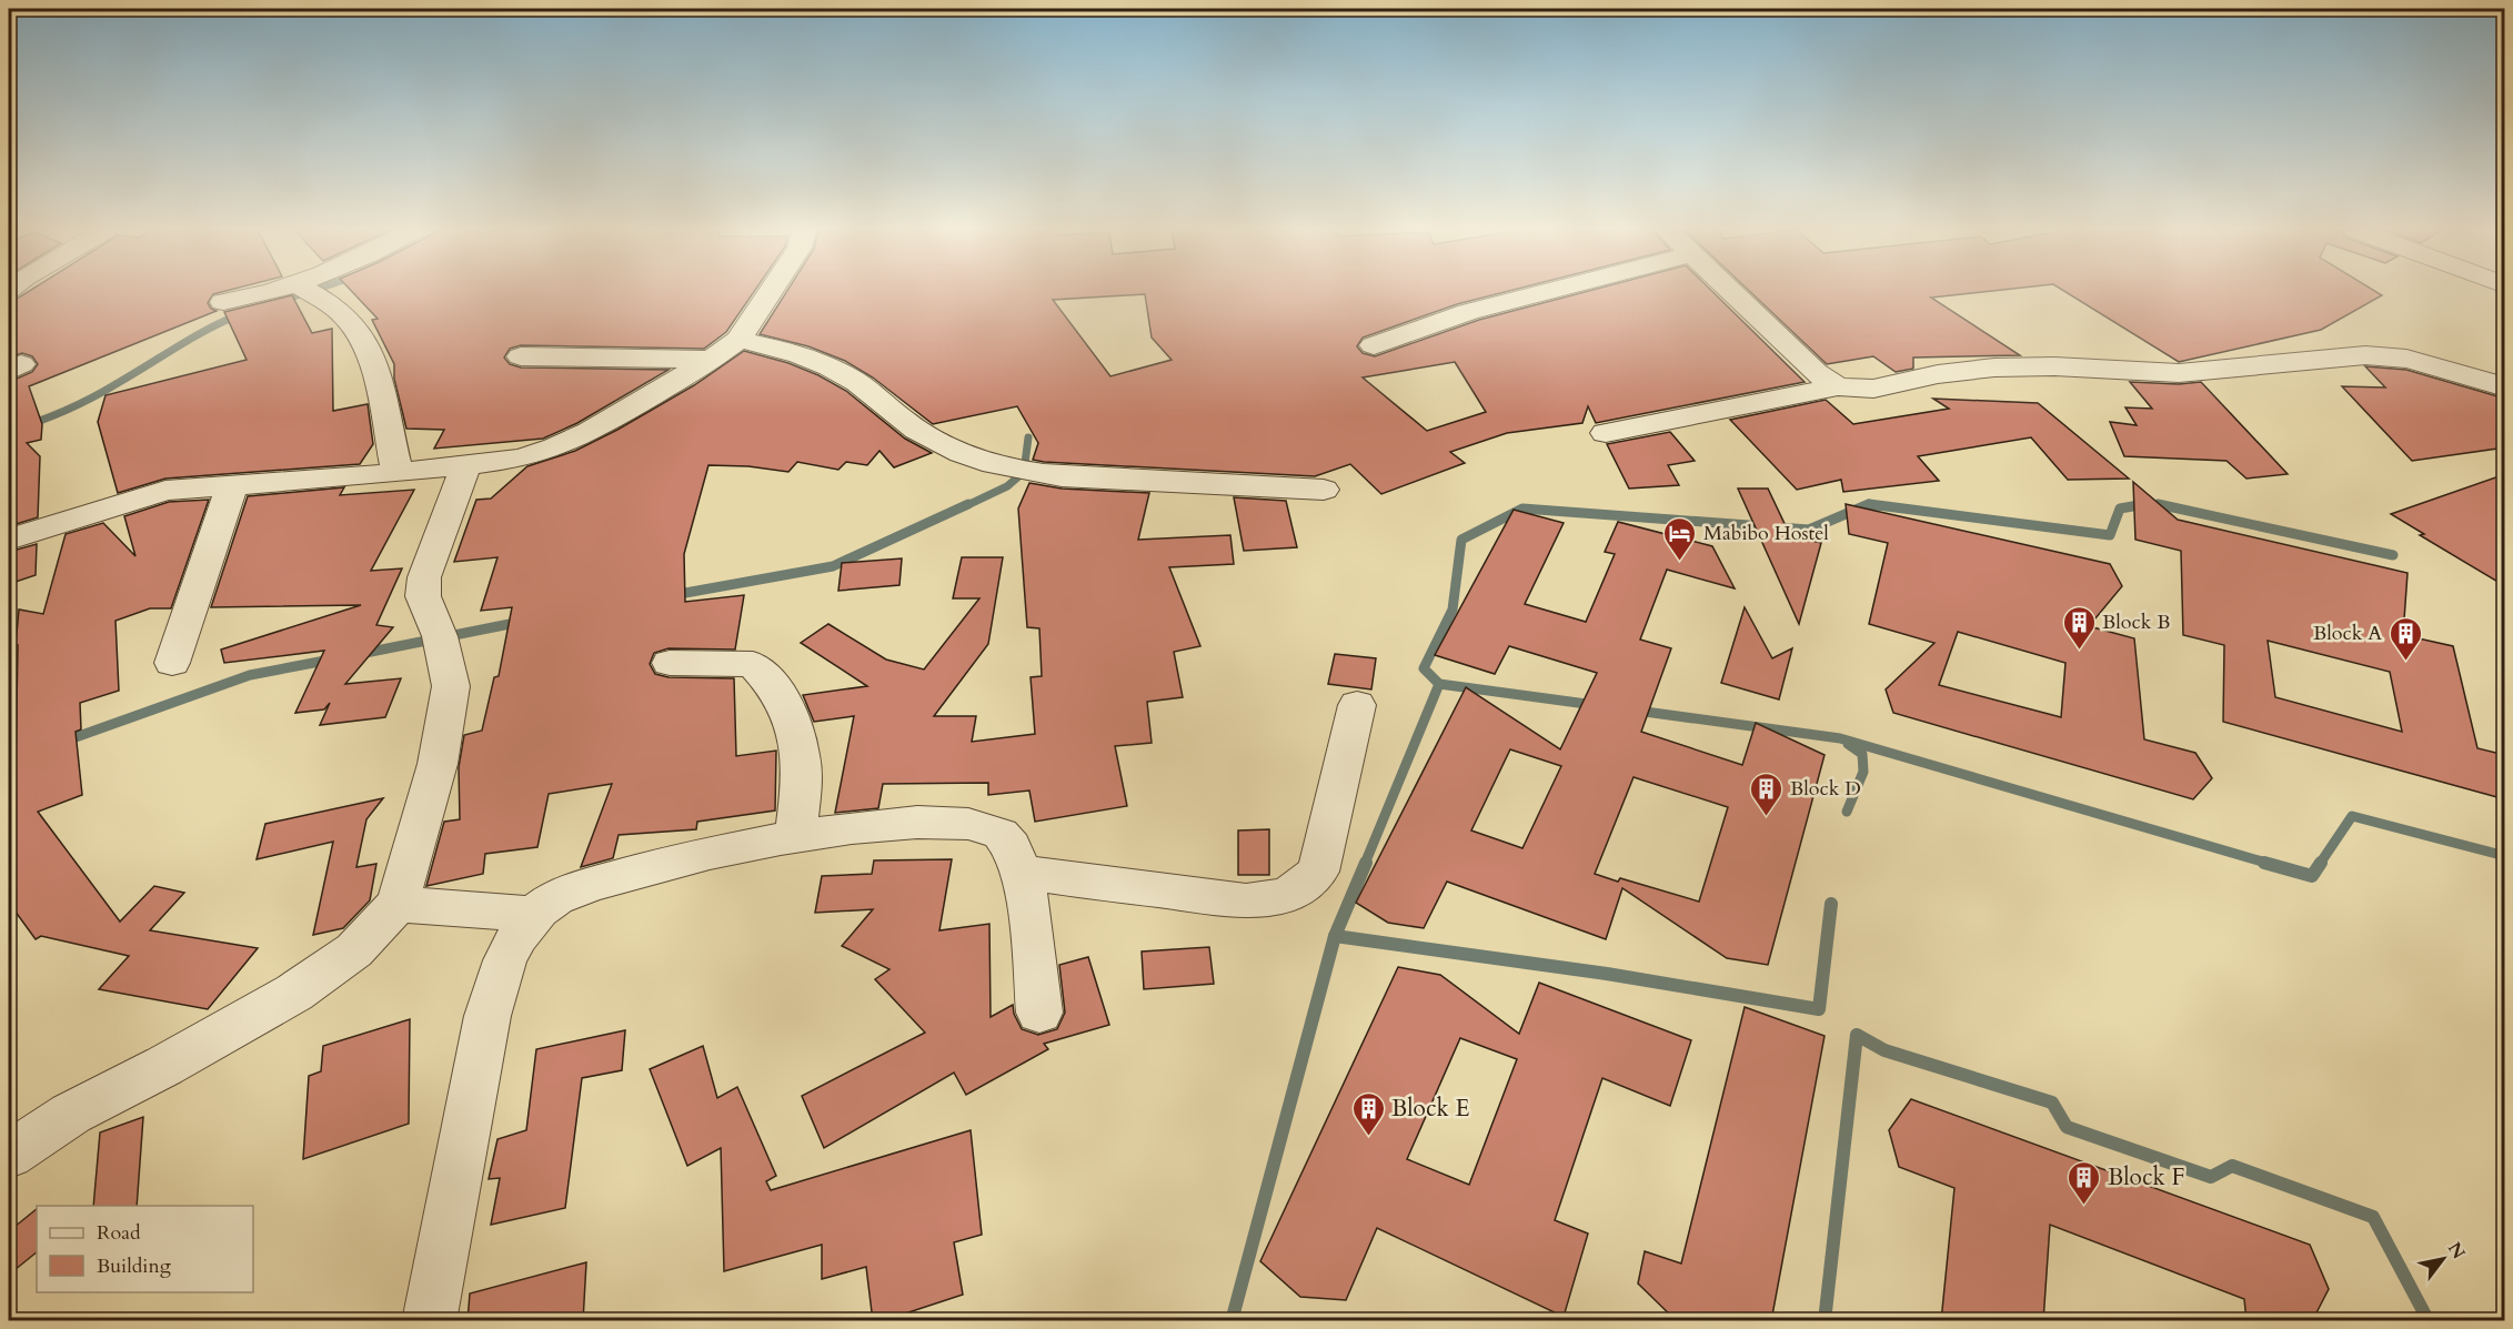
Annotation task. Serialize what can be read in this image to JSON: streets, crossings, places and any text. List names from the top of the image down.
{
  "places": {
    "hotel": ["Mabibo Hostel"],
    "building": [
      "Block B",
      "Block A",
      "Block D",
      "Block E",
      "Block F"
    ]
  },
  "legend": ["Road", "Building"],
  "north": "top right"
}
